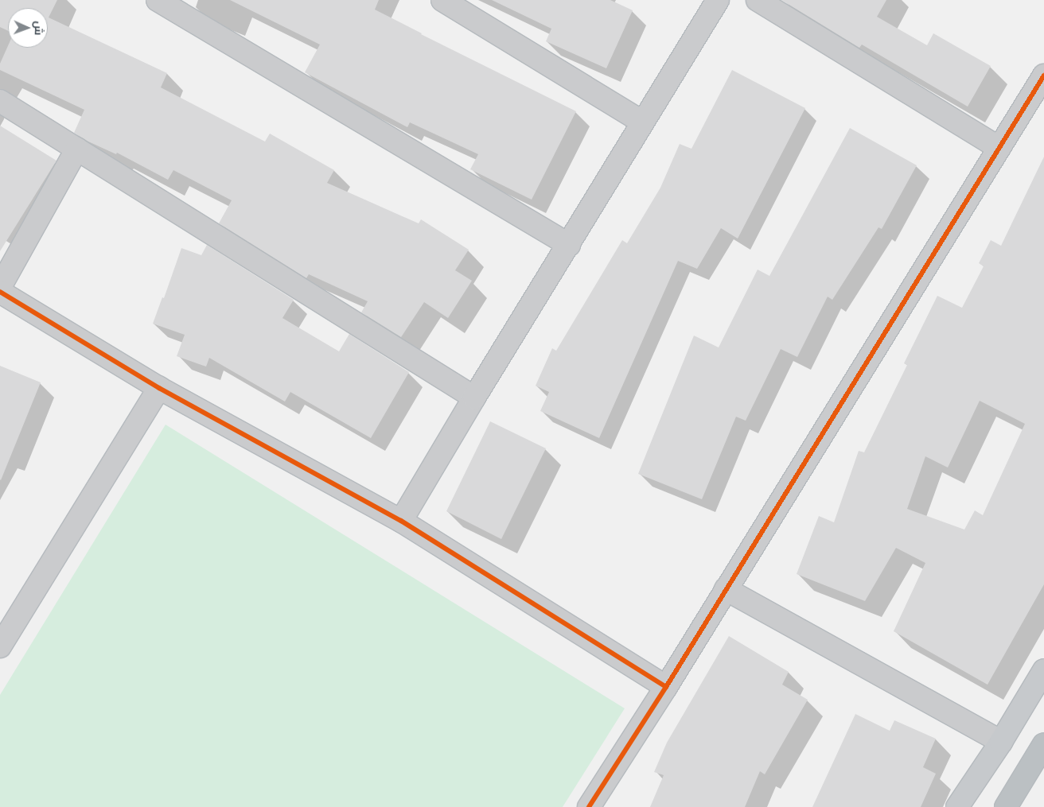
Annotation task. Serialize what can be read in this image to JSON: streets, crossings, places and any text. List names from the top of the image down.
{
  "north": "right"
}
